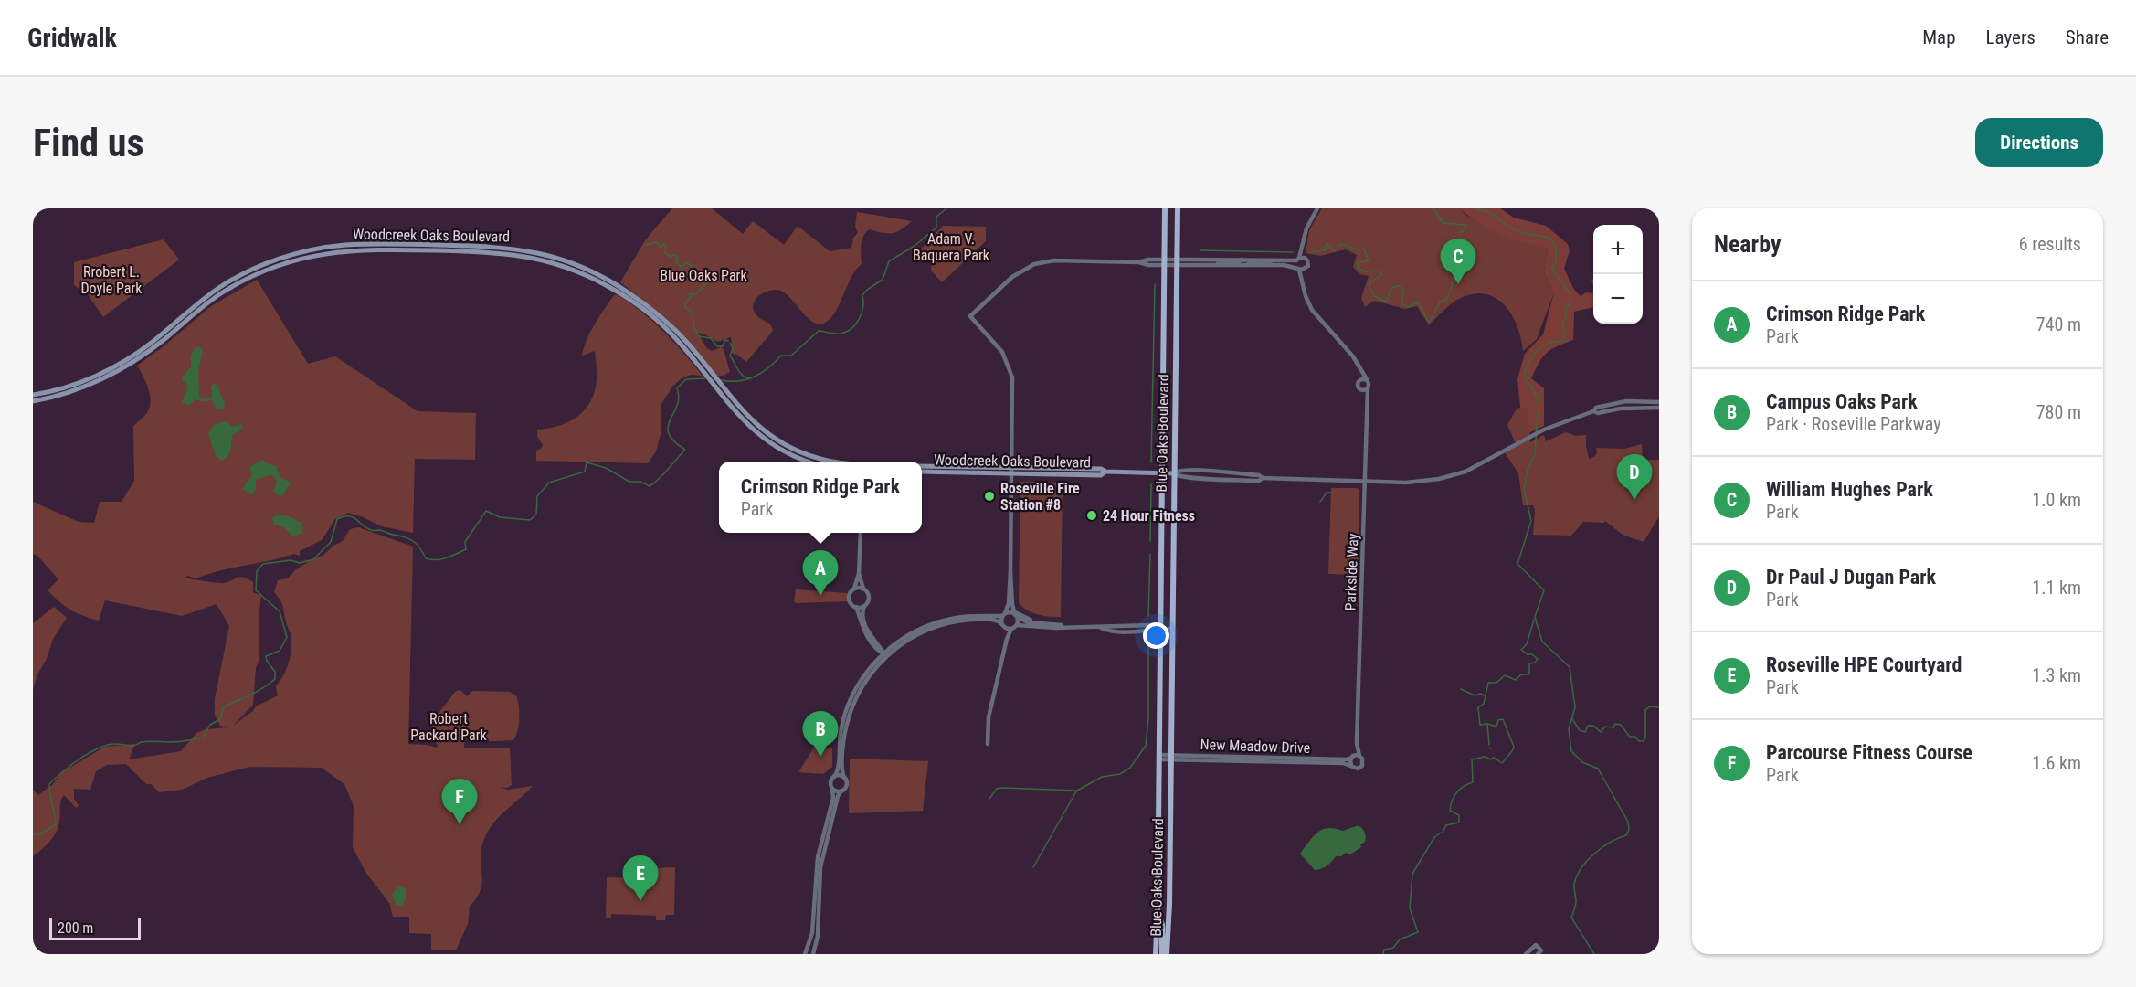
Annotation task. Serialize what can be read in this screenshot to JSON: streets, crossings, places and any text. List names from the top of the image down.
{
  "streets": {
    "main road": ["Woodcreek Oaks Boulevard", "Blue Oaks Boulevard"],
    "street": ["Parkside Way", "New Meadow Drive"]
  },
  "crossings": [
    ["Woodcreek Oaks Boulevard", "Blue Oaks Boulevard"],
    ["Woodcreek Oaks Boulevard", "Parkside Way"],
    ["Blue Oaks Boulevard", "New Meadow Drive"],
    ["Parkside Way", "New Meadow Drive"]
  ],
  "parks": [
    "Adam V. Baquera Park",
    "Rrobert L. Doyle Park",
    "Blue Oaks Park",
    "Robert Packard Park"
  ],
  "places": ["Roseville Fire Station #8", "24 Hour Fitness"],
  "scale_bar": "200 m",
  "page": {
    "header": "Gridwalk",
    "nav": ["Map", "Layers", "Share"],
    "buttons": "Directions",
    "title": "Find us",
    "heading": ["Nearby", "6 results"],
    "map_buttons": ["+", "−"],
    "pins": [
      "C",
      "D",
      "A",
      "B",
      "F",
      "E"
    ],
    "list": [
      {
        "mark": "A",
        "name": "Crimson Ridge Park",
        "note": "Park",
        "value": "740 m"
      },
      {
        "mark": "B",
        "name": "Campus Oaks Park",
        "note": "Park · Roseville Parkway",
        "value": "780 m"
      },
      {
        "mark": "C",
        "name": "William Hughes Park",
        "note": "Park",
        "value": "1.0 km"
      },
      {
        "mark": "D",
        "name": "Dr Paul J Dugan Park",
        "note": "Park",
        "value": "1.1 km"
      },
      {
        "mark": "E",
        "name": "Roseville HPE Courtyard",
        "note": "Park",
        "value": "1.3 km"
      },
      {
        "mark": "F",
        "name": "Parcourse Fitness Course",
        "note": "Park",
        "value": "1.6 km"
      }
    ],
    "popup": ["Crimson Ridge Park", "Park"],
    "scale": "200 m"
  }
}
